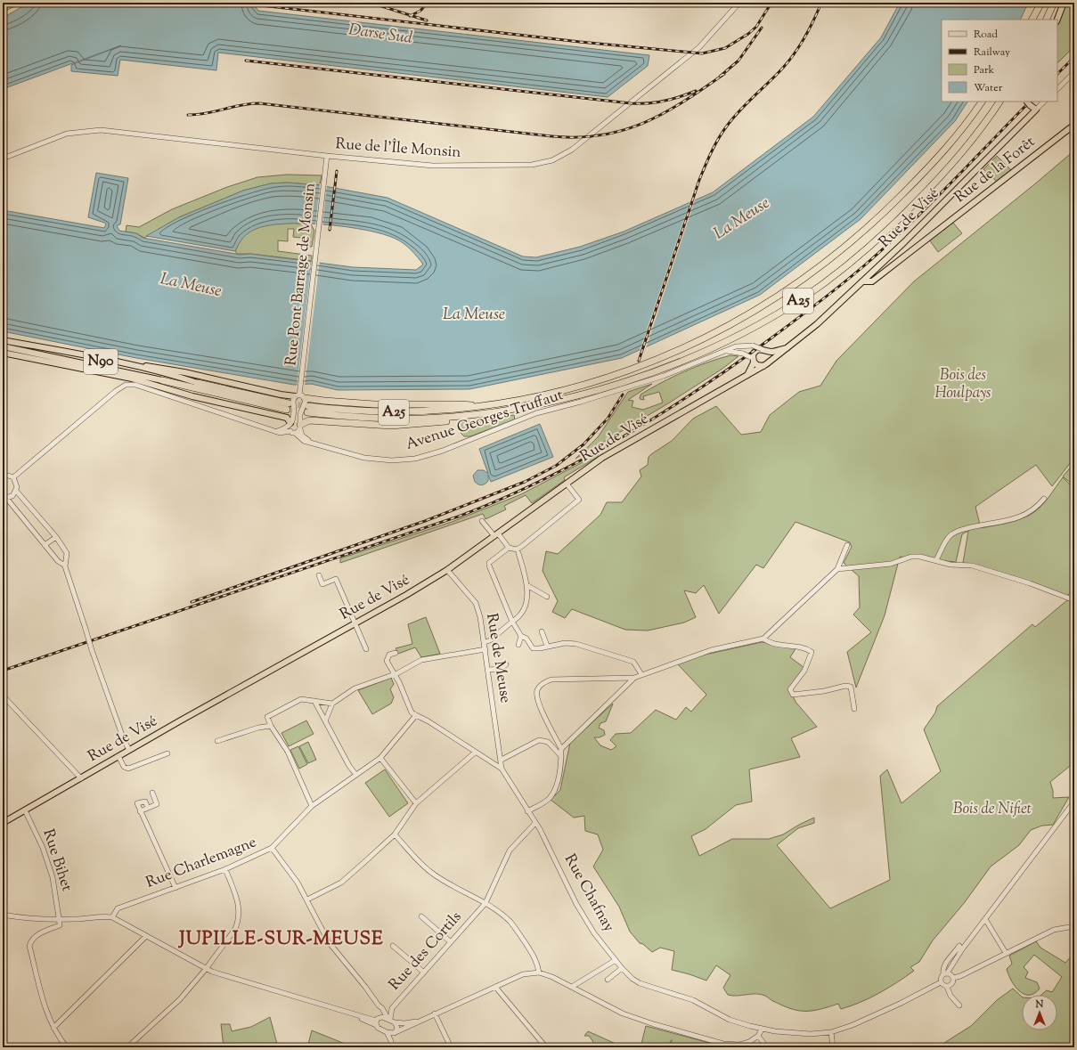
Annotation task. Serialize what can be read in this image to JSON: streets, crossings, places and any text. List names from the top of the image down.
{
  "streets": {
    "highway": ["A25"],
    "main road": ["Rue de la Forêt", "Rue de Visé", "N90"],
    "street": [
      "Rue de l'Île Monsin",
      "Rue Pont Barrage de Monsin",
      "Avenue Georges Truffaut",
      "Rue de Meuse",
      "Rue Bihet",
      "Rue Charlemagne",
      "Rue Chafnay",
      "Rue des Cortils"
    ]
  },
  "crossings": [
    ["Rue de l'Île Monsin", "Rue Pont Barrage de Monsin"],
    ["Rue de la Forêt", "Rue de Visé"],
    ["Rue de Visé", "Avenue Georges Truffaut"],
    ["Rue de Visé", "Rue de Meuse"],
    ["Rue de Visé", "Rue Bihet"],
    ["Rue Pont Barrage de Monsin", "A25"],
    ["Rue Pont Barrage de Monsin", "N90"],
    ["A25", "N90"],
    ["Rue de Meuse", "Rue Chafnay"],
    ["Rue Chafnay", "Rue des Cortils"]
  ],
  "districts": ["JUPILLE-SUR-MEUSE"],
  "water": ["Darse Sud", "La Meuse"],
  "parks": ["Bois des Houlpays", "Bois de Nifiet"],
  "legend": [
    "Road",
    "Railway",
    "Park",
    "Water"
  ],
  "north": "top"
}
